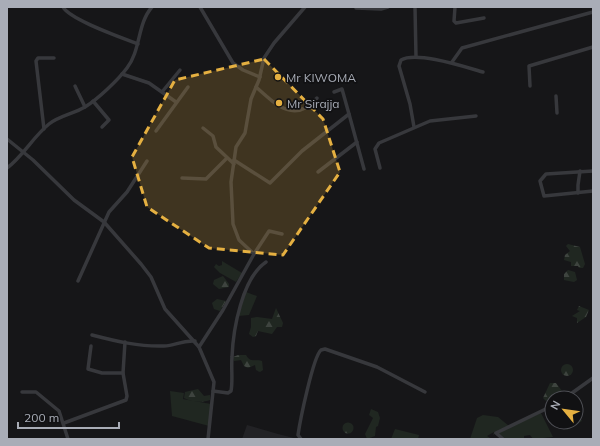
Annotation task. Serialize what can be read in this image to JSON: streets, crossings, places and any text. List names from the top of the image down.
{
  "places": ["Mr KIWOMA", "Mr Sirajja"],
  "scale_bar": "200 m",
  "north": "top left"
}
